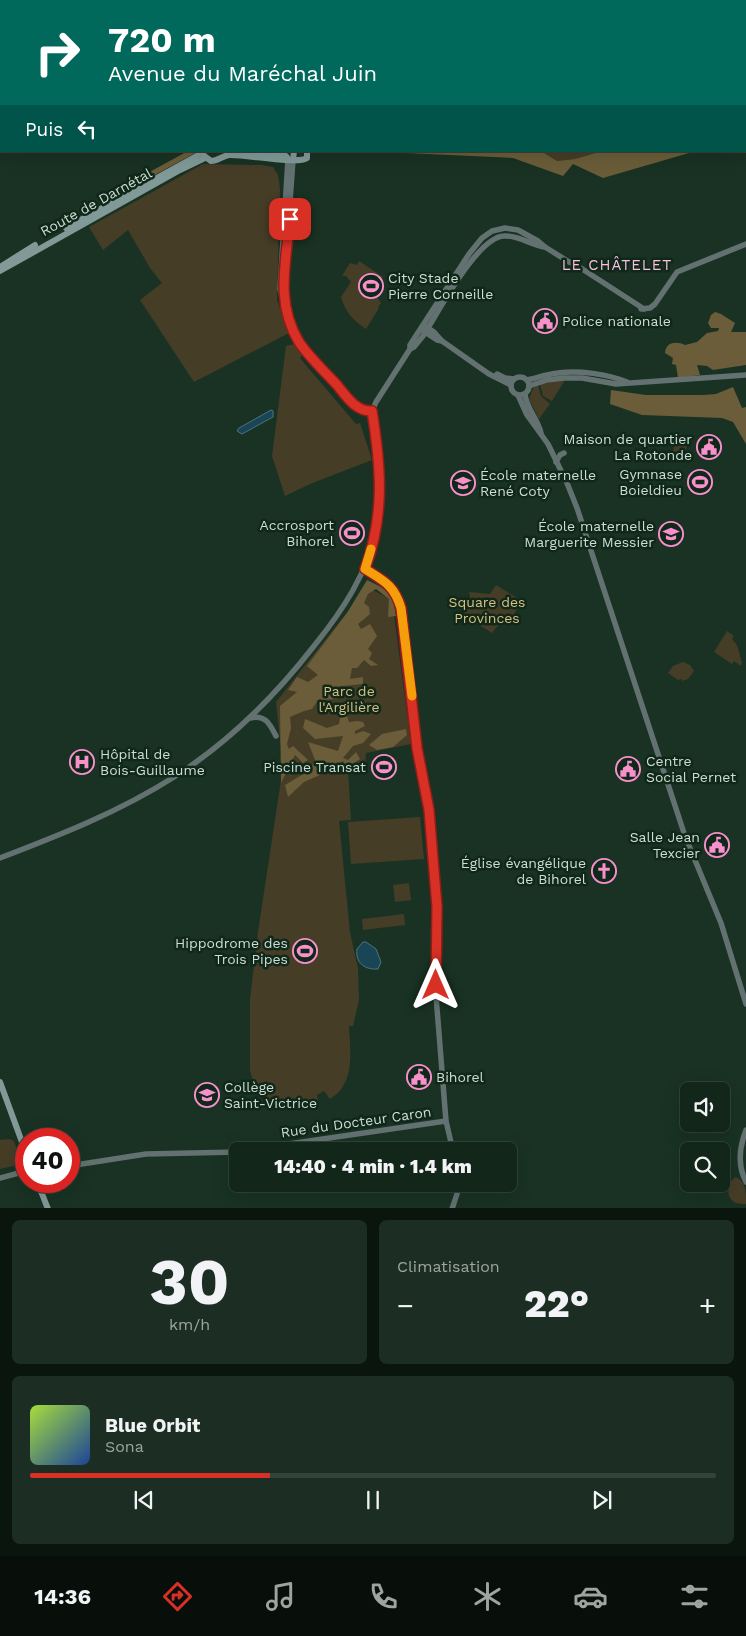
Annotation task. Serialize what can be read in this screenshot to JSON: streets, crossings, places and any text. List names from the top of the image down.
{
  "streets": {
    "main road": ["Route de Darnétal"],
    "street": ["Rue du Docteur Caron"]
  },
  "districts": ["LE CHÂTELET"],
  "parks": ["Square des Provinces", "Parc de l'Argilière"],
  "places": {
    "sports": [
      "City Stade Pierre Corneille",
      "Gymnase Boieldieu",
      "Accrosport Bihorel",
      "Piscine Transat",
      "Hippodrome des Trois Pipes"
    ],
    "public building": [
      "Police nationale",
      "Maison de quartier La Rotonde",
      "Centre Social Pernet",
      "Salle Jean Texcier",
      "Bihorel"
    ],
    "school or university": ["École maternelle René Coty", "École maternelle Marguerite Messier", "Collège Saint-Victrice"],
    "hospital": ["Hôpital de Bois-Guillaume"],
    "church": ["Église évangélique de Bihorel"]
  },
  "page": {
    "turn": ["720 m", "Avenue du Maréchal Juin"],
    "then": "Puis",
    "limit": "40",
    "trip": "14:40 · 4 min · 1.4 km",
    "tile": [
      ["30", "km/h"],
      "Climatisation"
    ],
    "heat": ["−", "22°", "+"],
    "song": ["Blue Orbit", "Sona"],
    "tabs": "14:36"
  }
}
